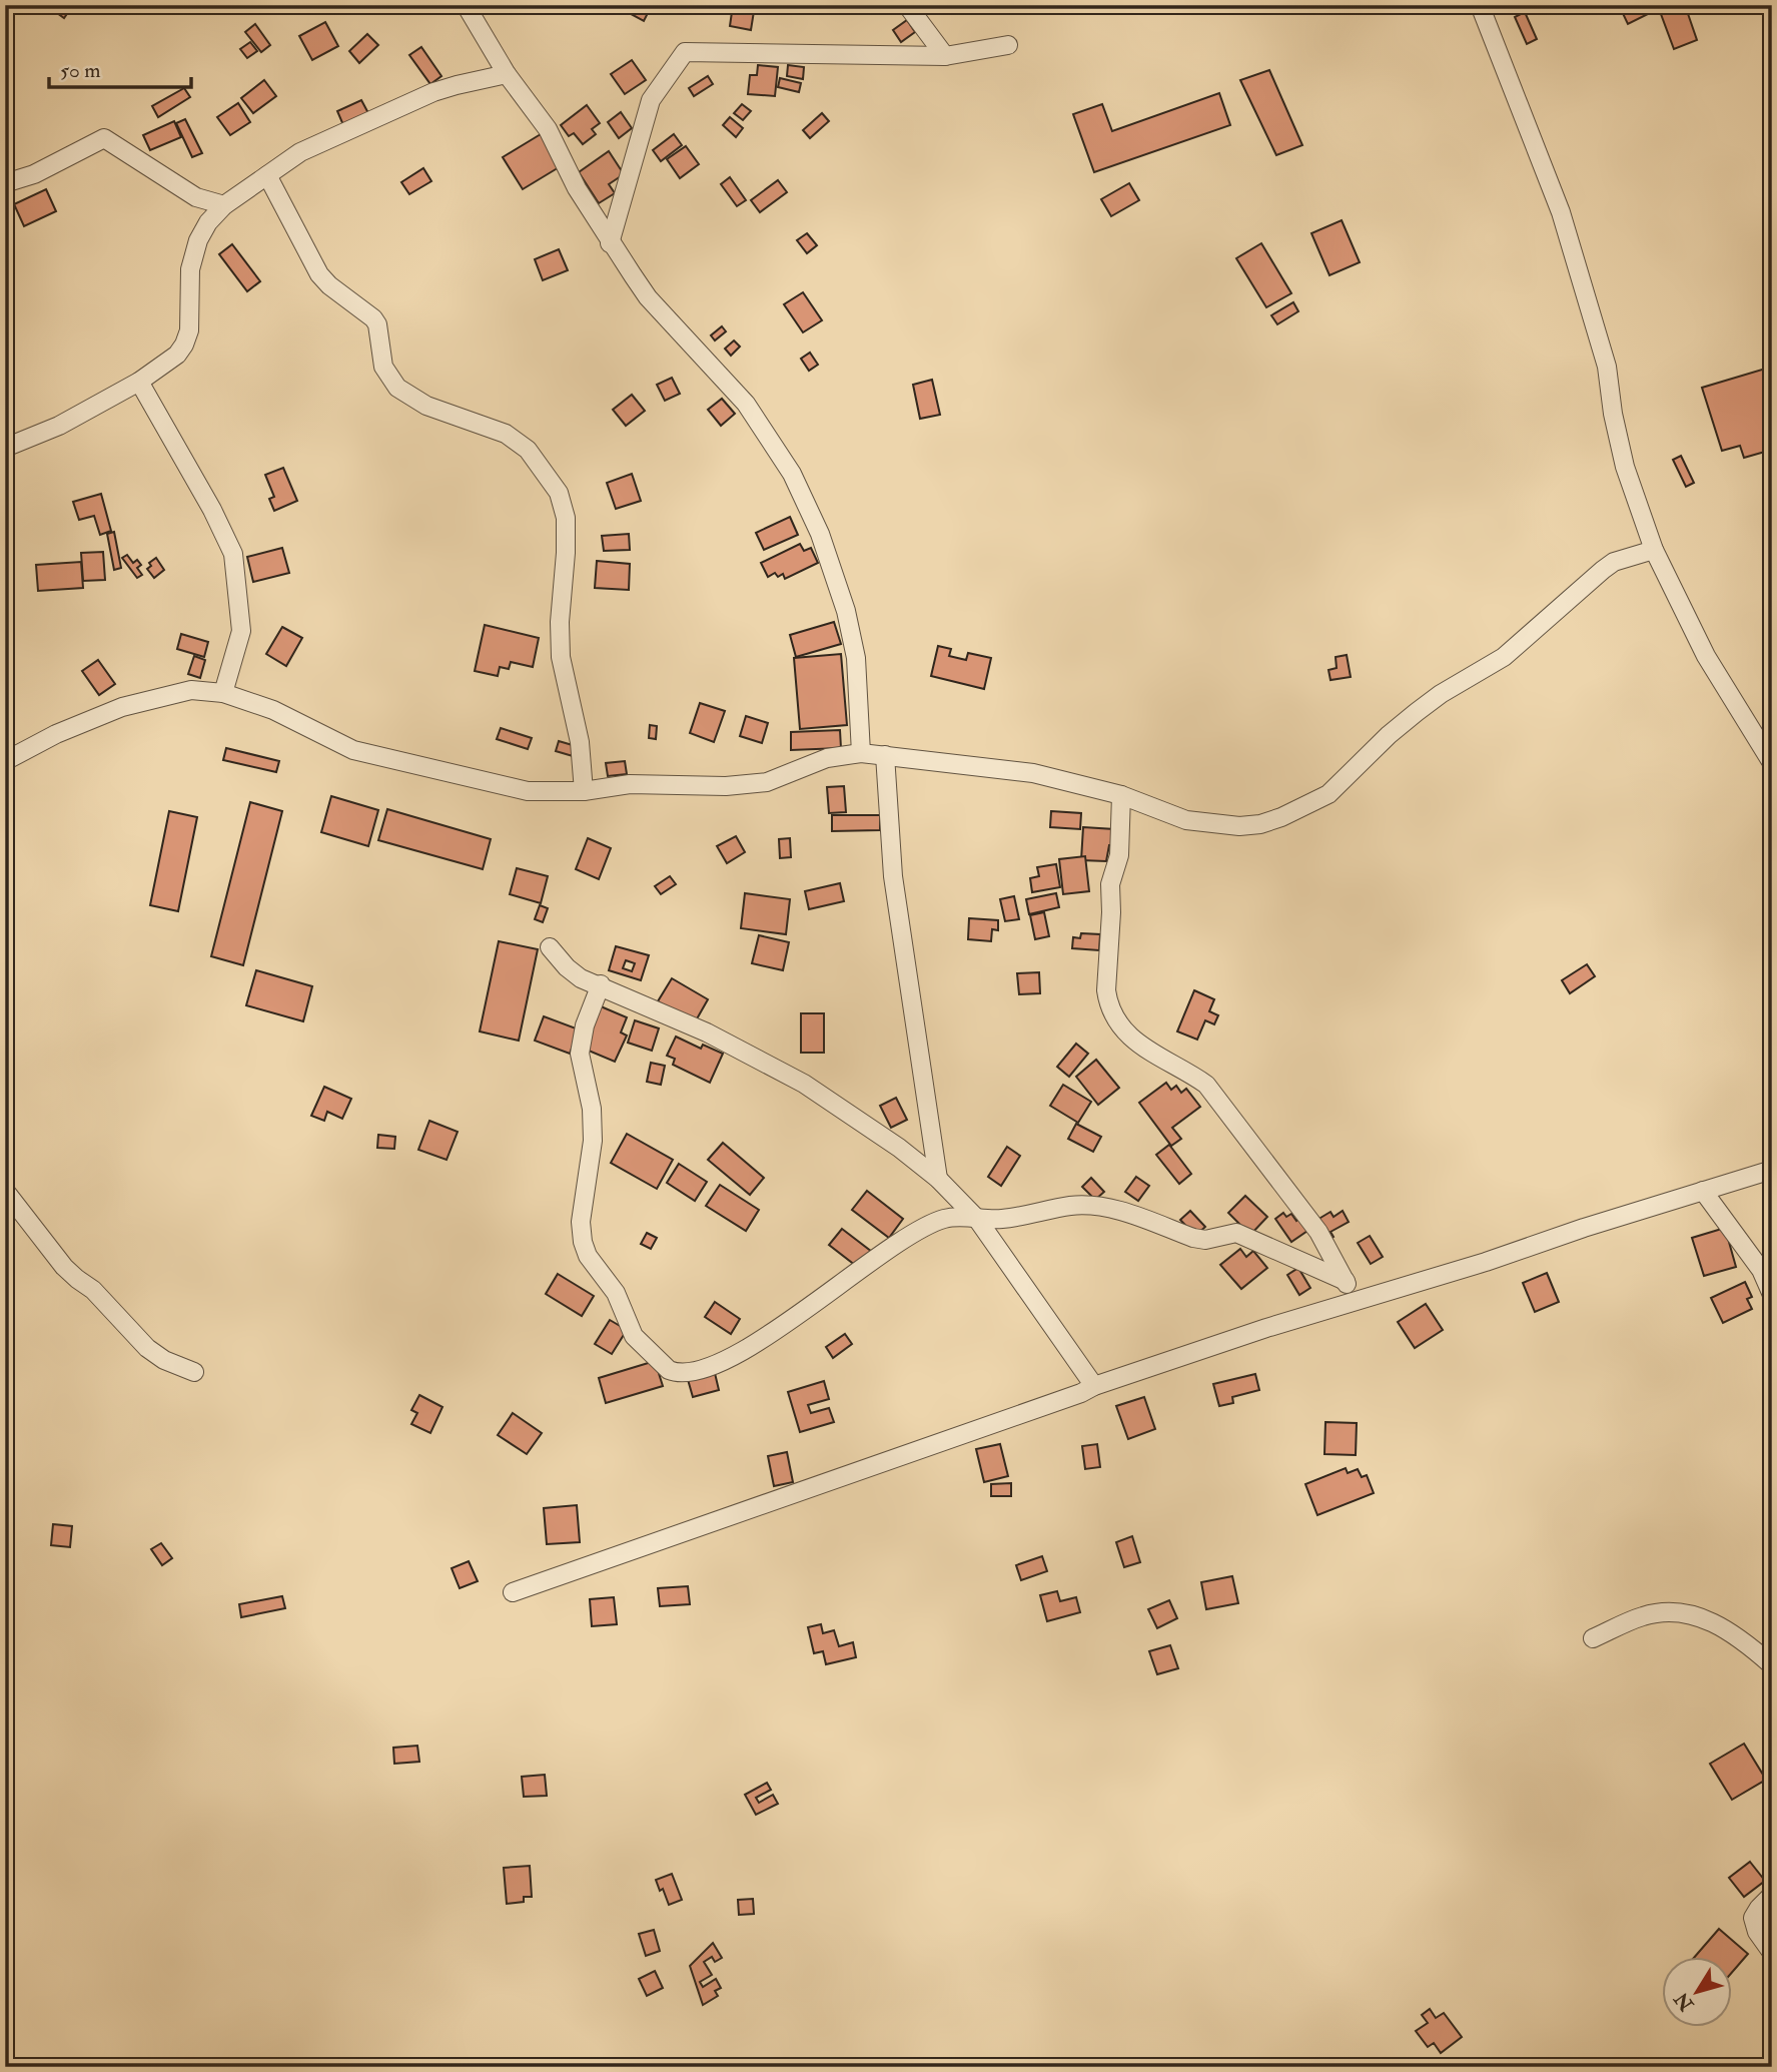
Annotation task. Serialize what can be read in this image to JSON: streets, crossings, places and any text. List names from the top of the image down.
{
  "scale_bar": "50 m",
  "north": "bottom left"
}
